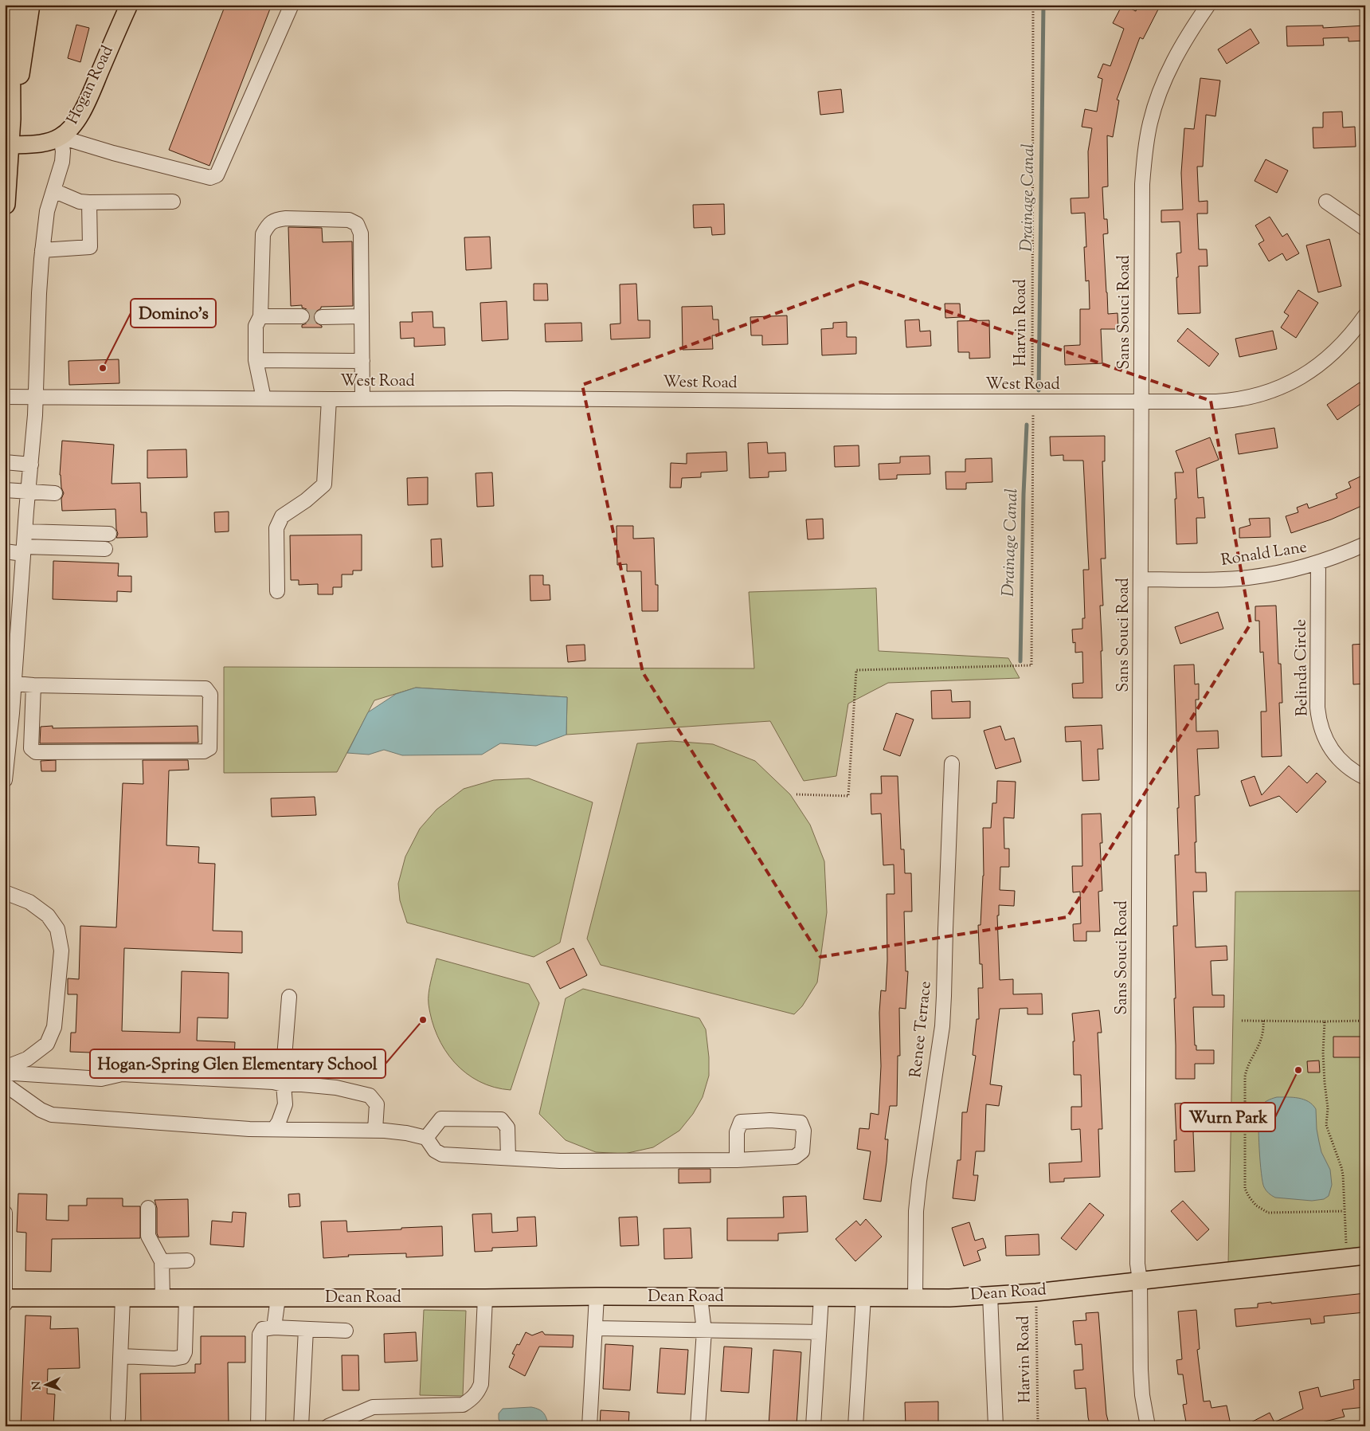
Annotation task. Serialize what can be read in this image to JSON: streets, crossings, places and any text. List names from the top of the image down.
{
  "streets": {
    "main road": ["Hogan Road", "Dean Road"],
    "street": [
      "Sans Souci Road",
      "West Road",
      "Ronald Lane",
      "Belinda Circle",
      "Renee Terrace"
    ],
    "path": ["Harvin Road"]
  },
  "crossings": [
    ["Sans Souci Road", "West Road"],
    ["Sans Souci Road", "Ronald Lane"],
    ["Sans Souci Road", "Dean Road"],
    ["Harvin Road", "West Road"],
    ["Harvin Road", "Dean Road"],
    ["Ronald Lane", "Belinda Circle"],
    ["Renee Terrace", "Dean Road"]
  ],
  "water": ["Drainage Canal"],
  "places": ["Domino's", "Hogan-Spring Glen Elementary School", "Wurn Park"],
  "north": "left"
}
